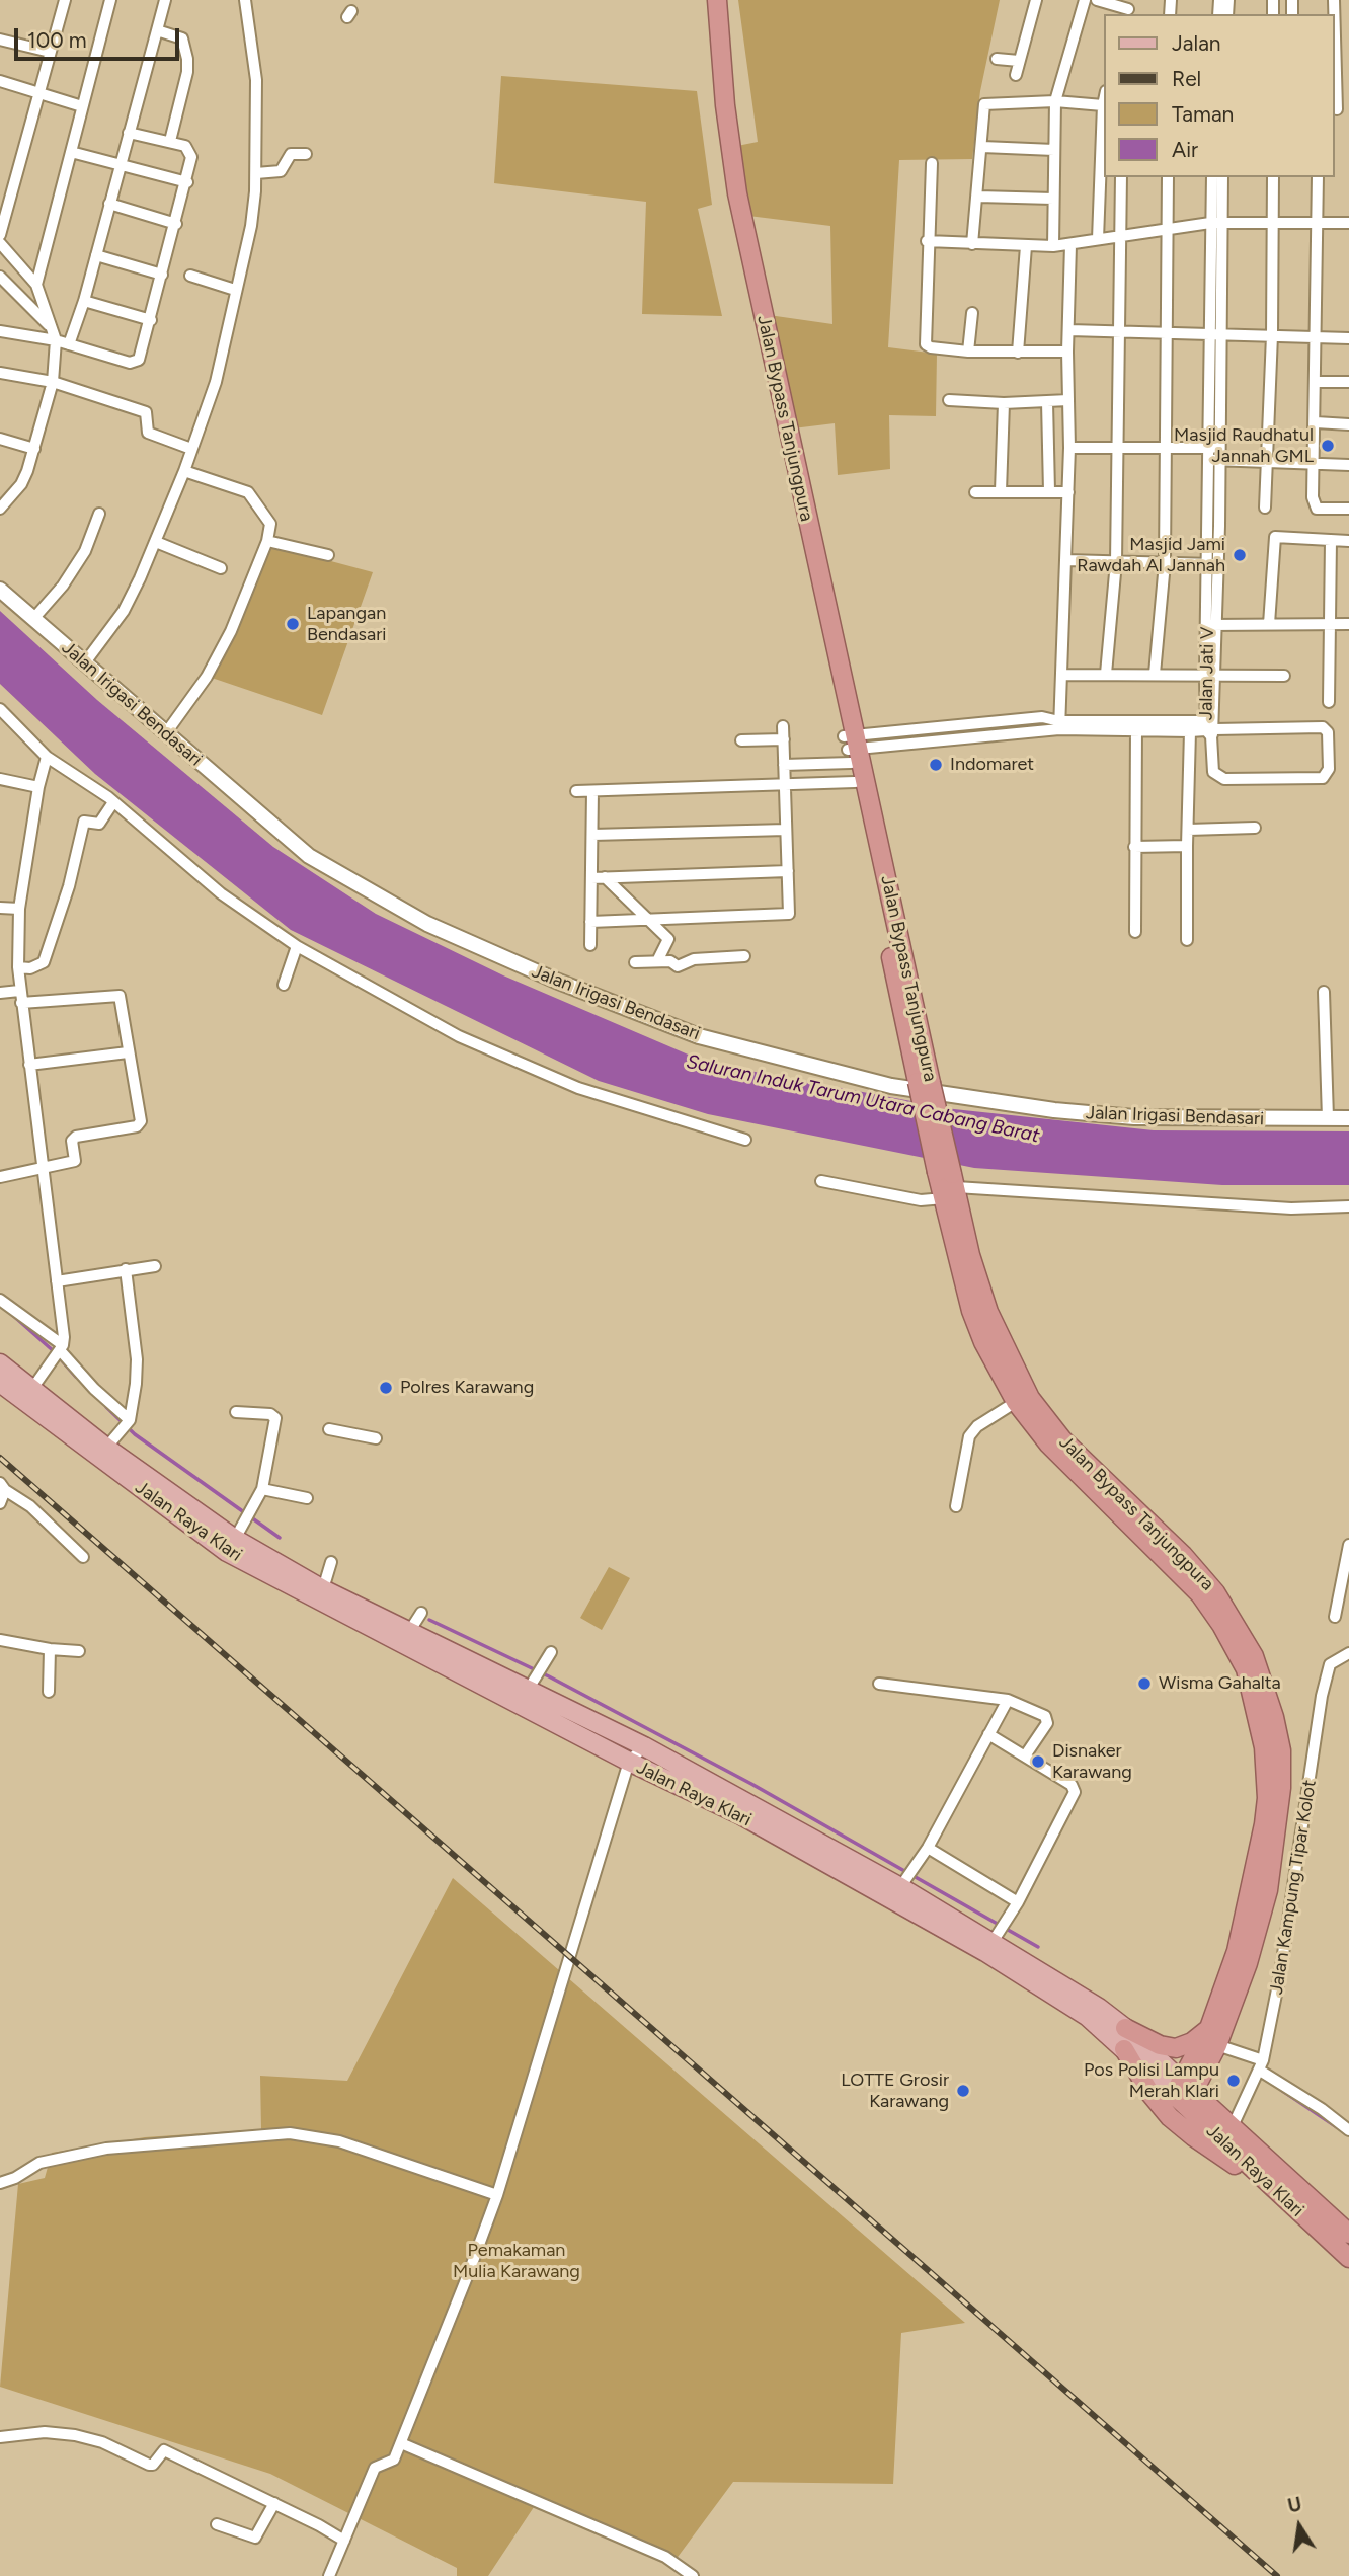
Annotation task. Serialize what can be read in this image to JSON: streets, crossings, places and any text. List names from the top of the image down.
{
  "streets": {
    "highway": ["Jalan Bypass Tanjungpura", "Jalan Raya Klari"],
    "street": ["Jalan Jati V", "Jalan Irigasi Bendasari", "Jalan Kampung Tipar Kolot"]
  },
  "crossings": [
    ["Jalan Bypass Tanjungpura", "Jalan Raya Klari"],
    ["Jalan Raya Klari", "Jalan Kampung Tipar Kolot"]
  ],
  "water": ["Saluran Induk Tarum Utara Cabang Barat"],
  "parks": ["Pemakaman Mulia Karawang"],
  "places": [
    "Masjid Raudhatul Jannah GML",
    "Masjid Jami Rawdah Al Jannah",
    "Lapangan Bendasari",
    "Indomaret",
    "Polres Karawang",
    "Wisma Gahalta",
    "Disnaker Karawang",
    "Pos Polisi Lampu Merah Klari",
    "LOTTE Grosir Karawang"
  ],
  "legend": [
    "Jalan",
    "Rel",
    "Taman",
    "Air"
  ],
  "scale_bar": "100 m",
  "north": "top"
}
